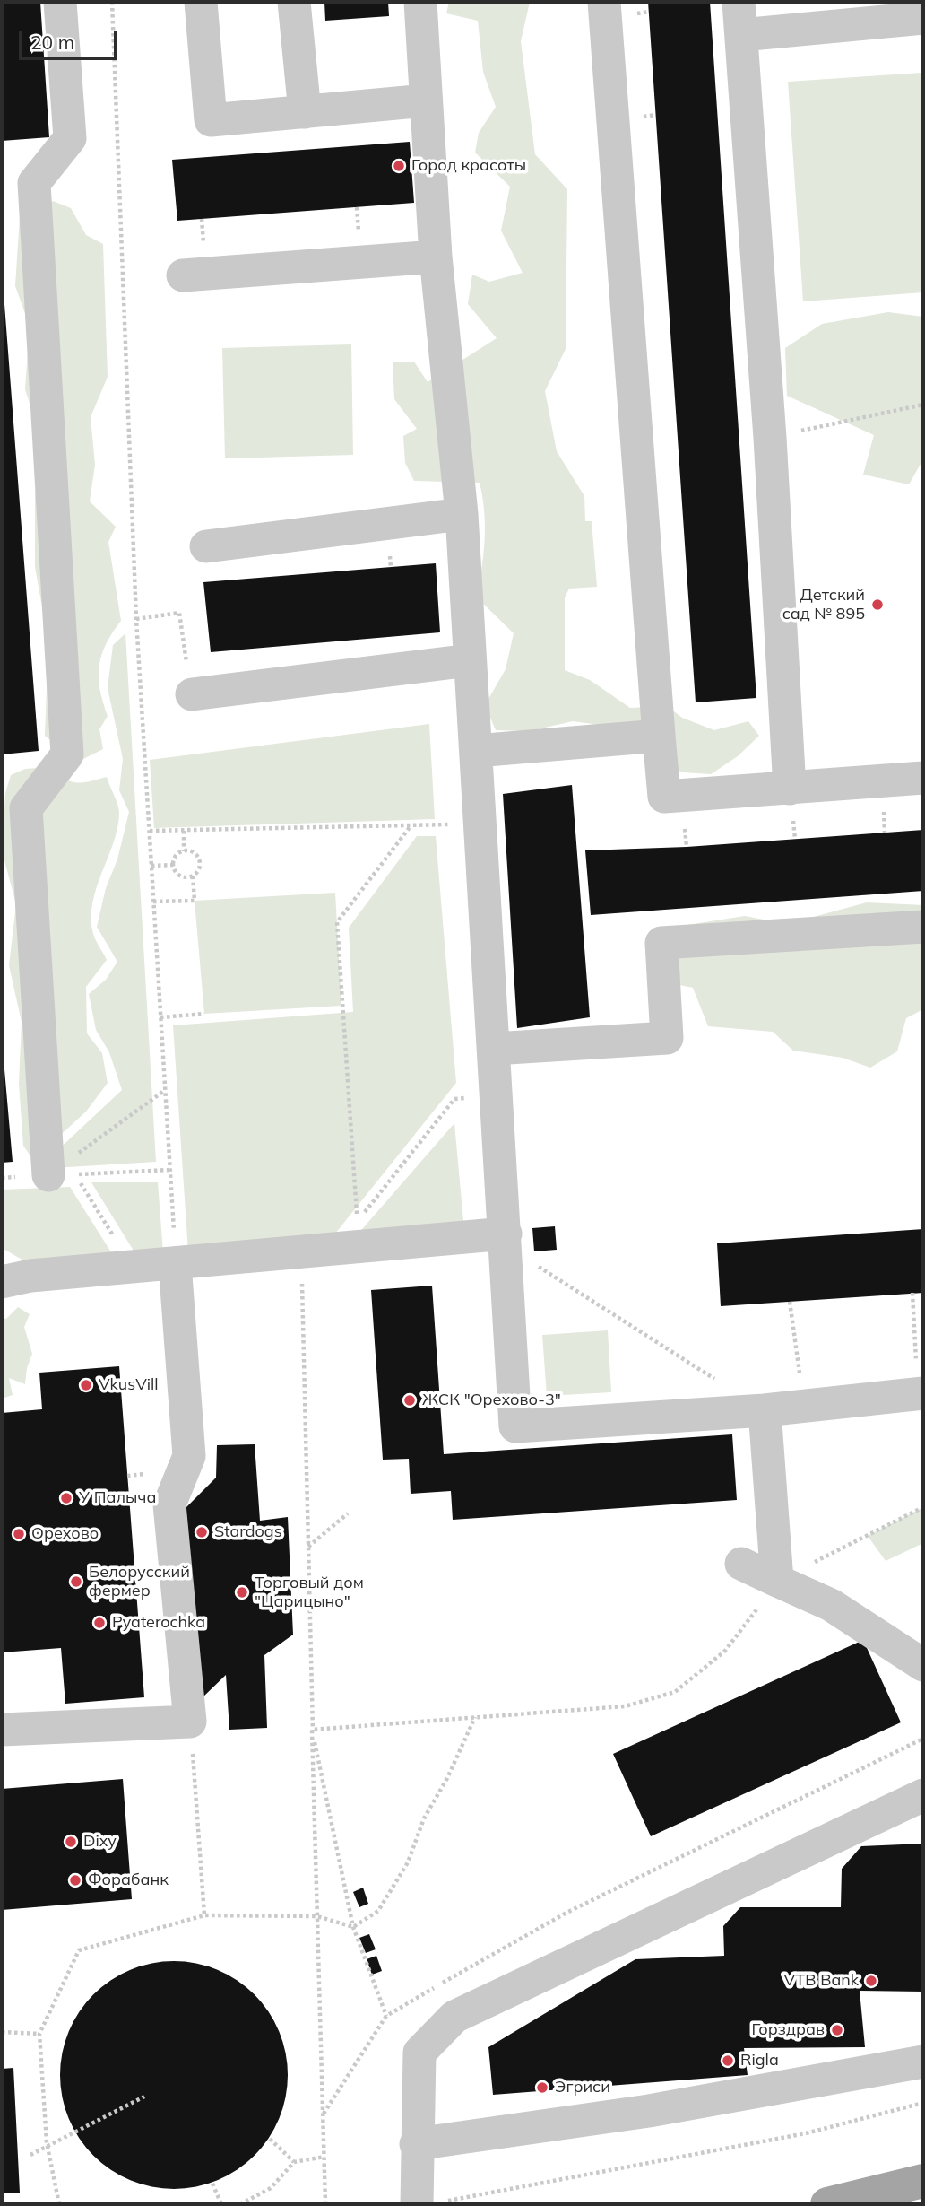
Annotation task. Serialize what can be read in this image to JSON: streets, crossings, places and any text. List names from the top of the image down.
{
  "places": [
    "Город красоты",
    "Детский сад № 895",
    "VkusVill",
    "ЖСК \"Орехово-3\"",
    "У Палыча",
    "Stardogs",
    "Орехово",
    "Белорусский фермер",
    "Торговый дом \"Царицыно\"",
    "Pyaterochka",
    "Dixy",
    "Форабанк",
    "VTB Bank",
    "Горздрав",
    "Rigla",
    "Эгриси"
  ],
  "scale_bar": "20 m"
}
